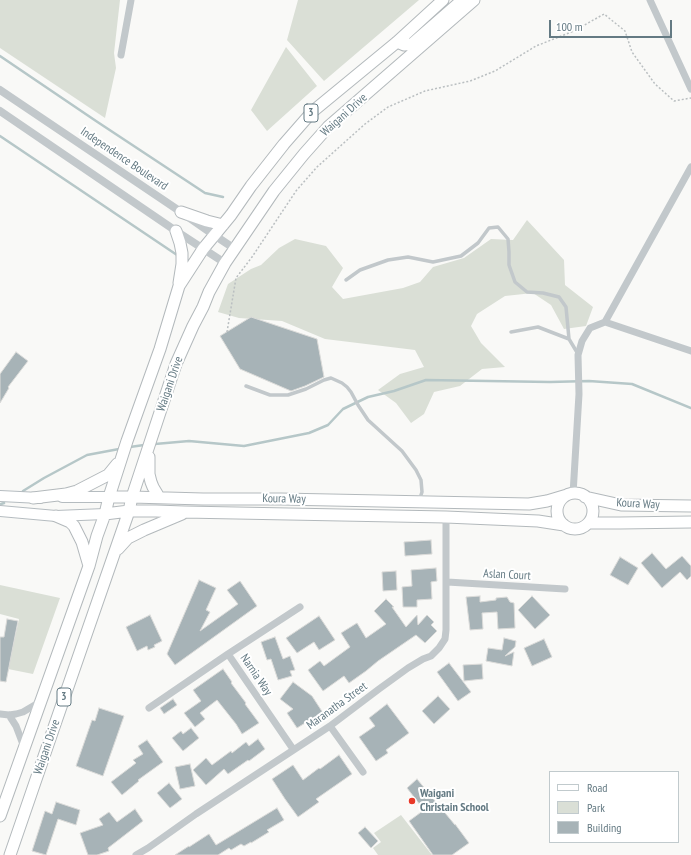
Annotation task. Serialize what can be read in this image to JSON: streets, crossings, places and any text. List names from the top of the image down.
{
  "streets": {
    "highway": ["3", "Waigani Drive", "Koura Way"],
    "street": [
      "Independence Boulevard",
      "Aslan Court",
      "Narnia Way",
      "Maranatha Street"
    ]
  },
  "crossings": [
    ["Waigani Drive", "Independence Boulevard"],
    ["Waigani Drive", "Koura Way"],
    ["Koura Way", "Maranatha Street"],
    ["Aslan Court", "Maranatha Street"],
    ["Narnia Way", "Maranatha Street"]
  ],
  "places": ["Waigani Christain School"],
  "legend": ["Road", "Park", "Building"],
  "scale_bar": "100 m"
}
